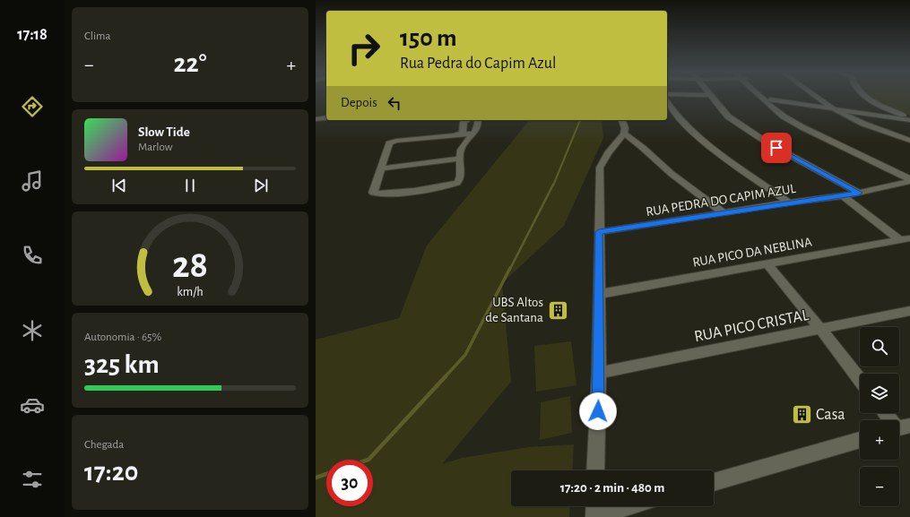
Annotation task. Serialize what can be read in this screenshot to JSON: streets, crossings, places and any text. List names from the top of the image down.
{
  "streets": {
    "street": ["RUA PEDRA DO CAPIM AZUL", "RUA PICO DA NEBLINA", "RUA PICO CRISTAL"]
  },
  "places": {
    "building": ["UBS Altos de Santana", "Casa"]
  },
  "page": {
    "tabs": "17:18",
    "tile": [
      "Clima",
      ["Autonomia · 65%", "325 km"],
      ["Chegada", "17:20"]
    ],
    "turn": ["150 m", "Rua Pedra do Capim Azul"],
    "heat": ["−", "22°", "+"],
    "then": "Depois",
    "song": ["Slow Tide", "Marlow"],
    "map_buttons": ["+", "−"],
    "limit": "30",
    "trip": "17:20 · 2 min · 480 m",
    "gauge": ["28", "km/h"]
  }
}
